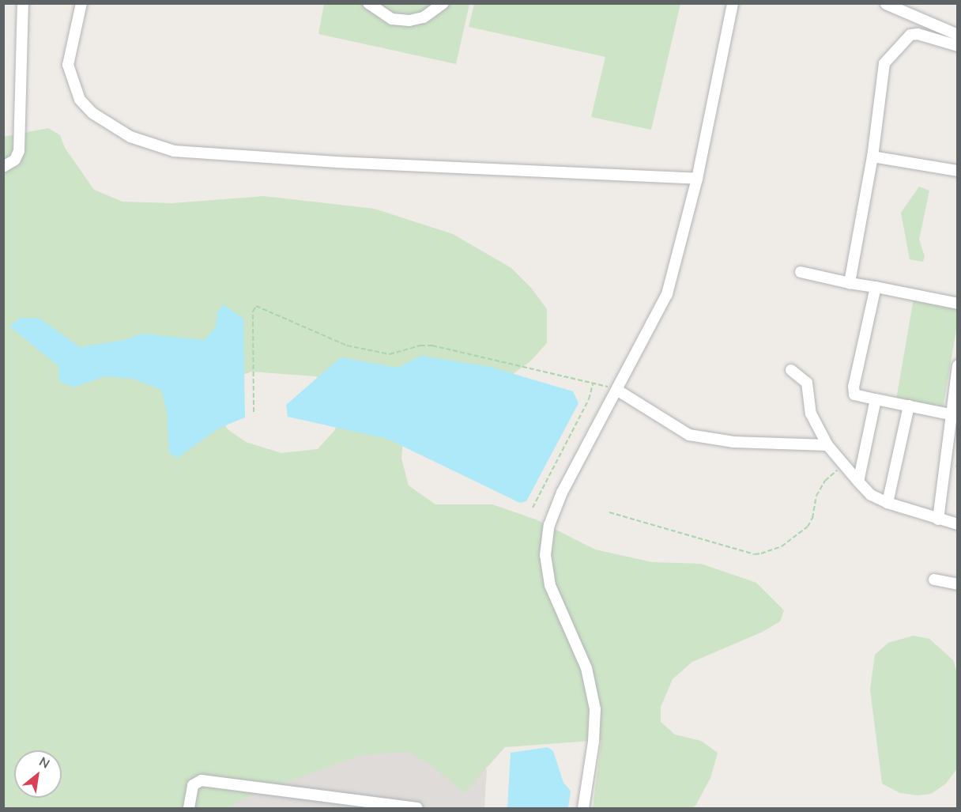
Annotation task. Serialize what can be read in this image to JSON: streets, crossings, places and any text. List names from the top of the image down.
{
  "north": "top right"
}
